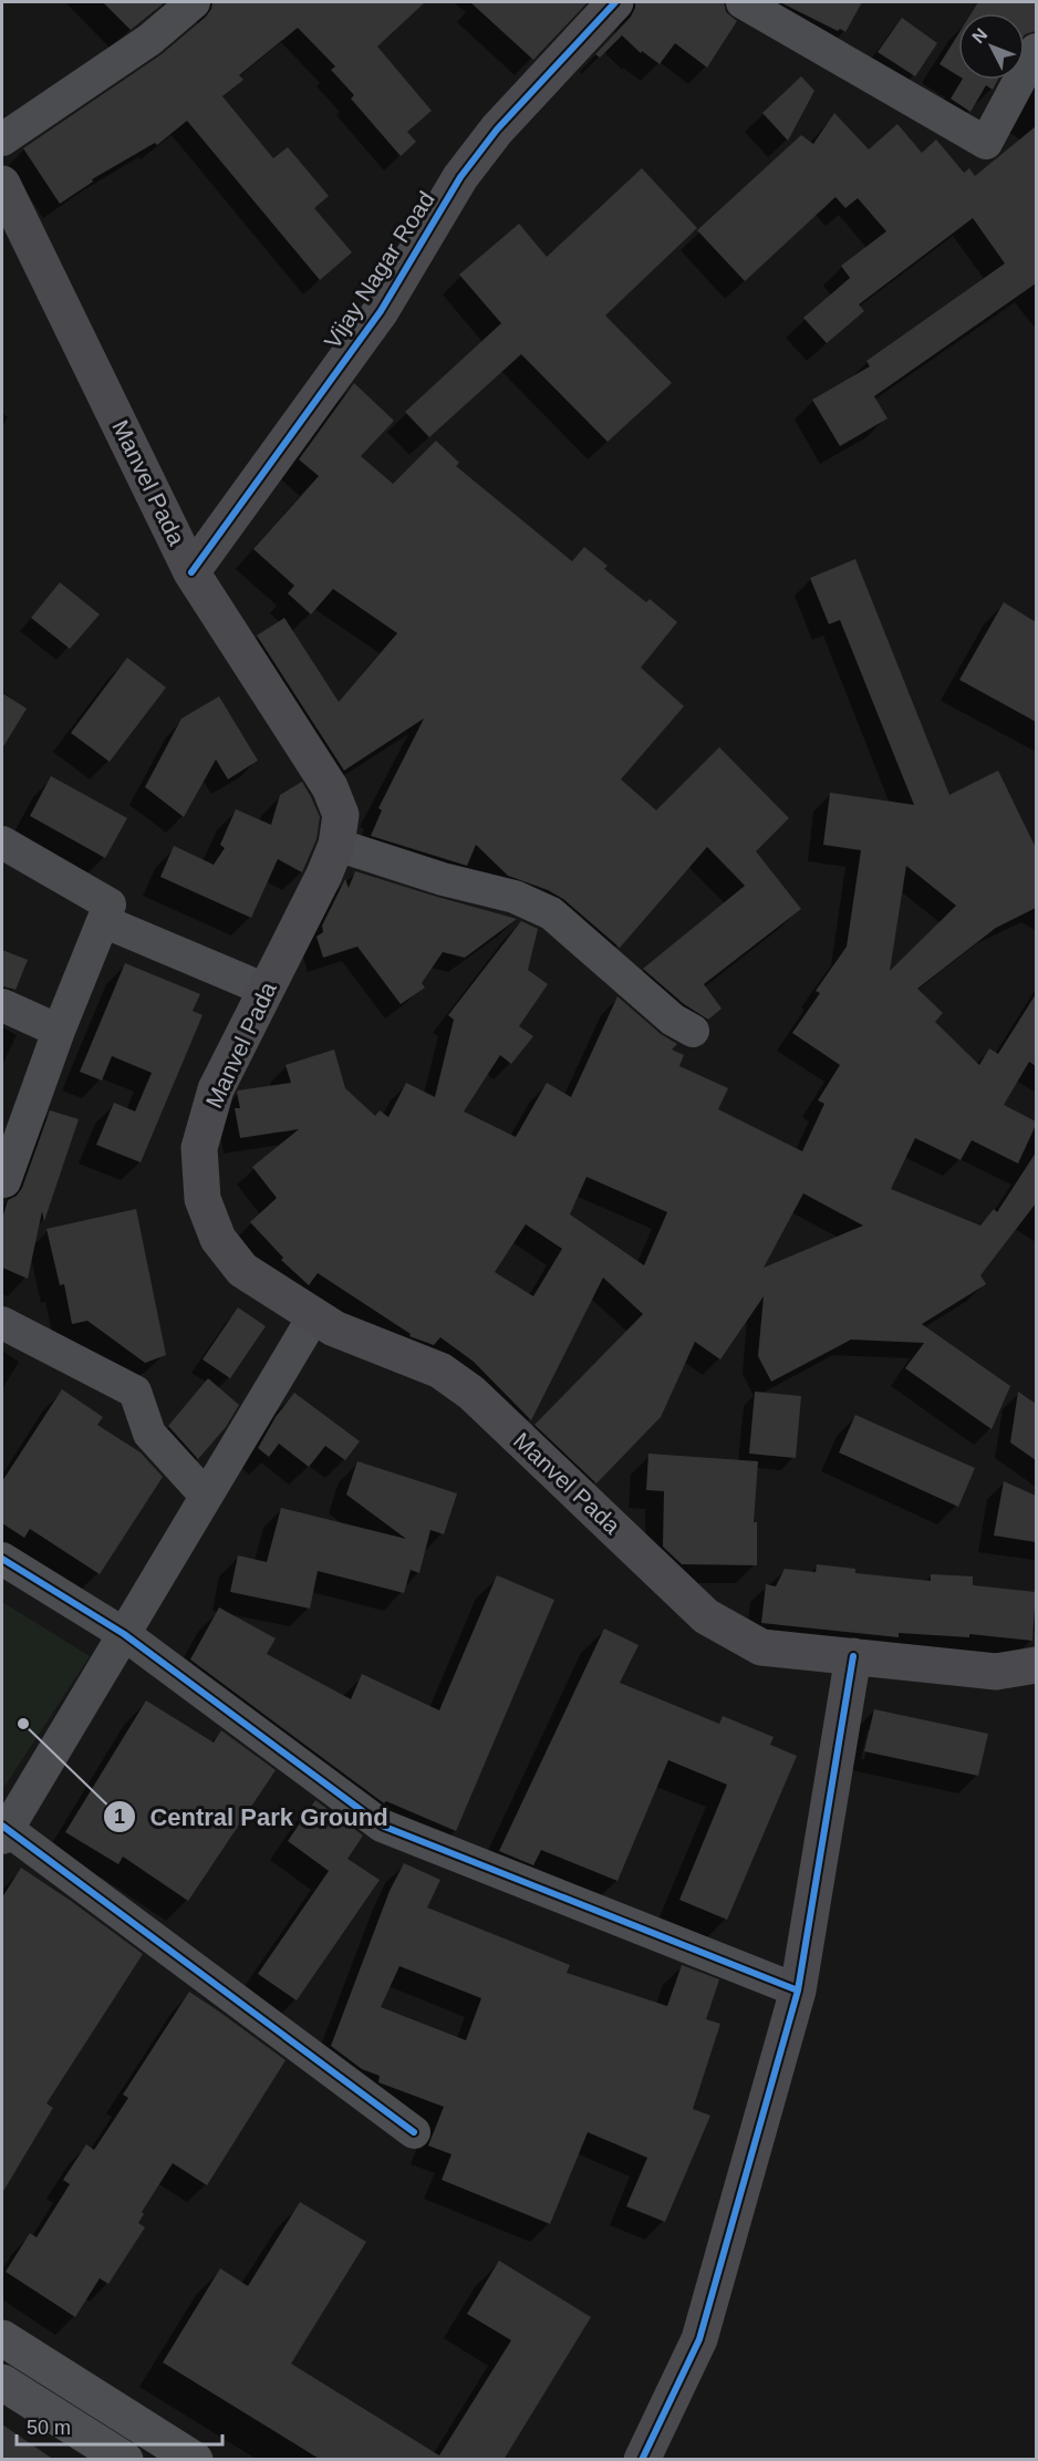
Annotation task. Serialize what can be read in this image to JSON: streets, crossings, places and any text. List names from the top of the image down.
{
  "streets": {
    "main road": ["Vijay Nagar Road", "Manvel Pada"]
  },
  "crossings": [
    ["Vijay Nagar Road", "Manvel Pada"]
  ],
  "places": ["Central Park Ground"],
  "scale_bar": "50 m",
  "north": "top left"
}
